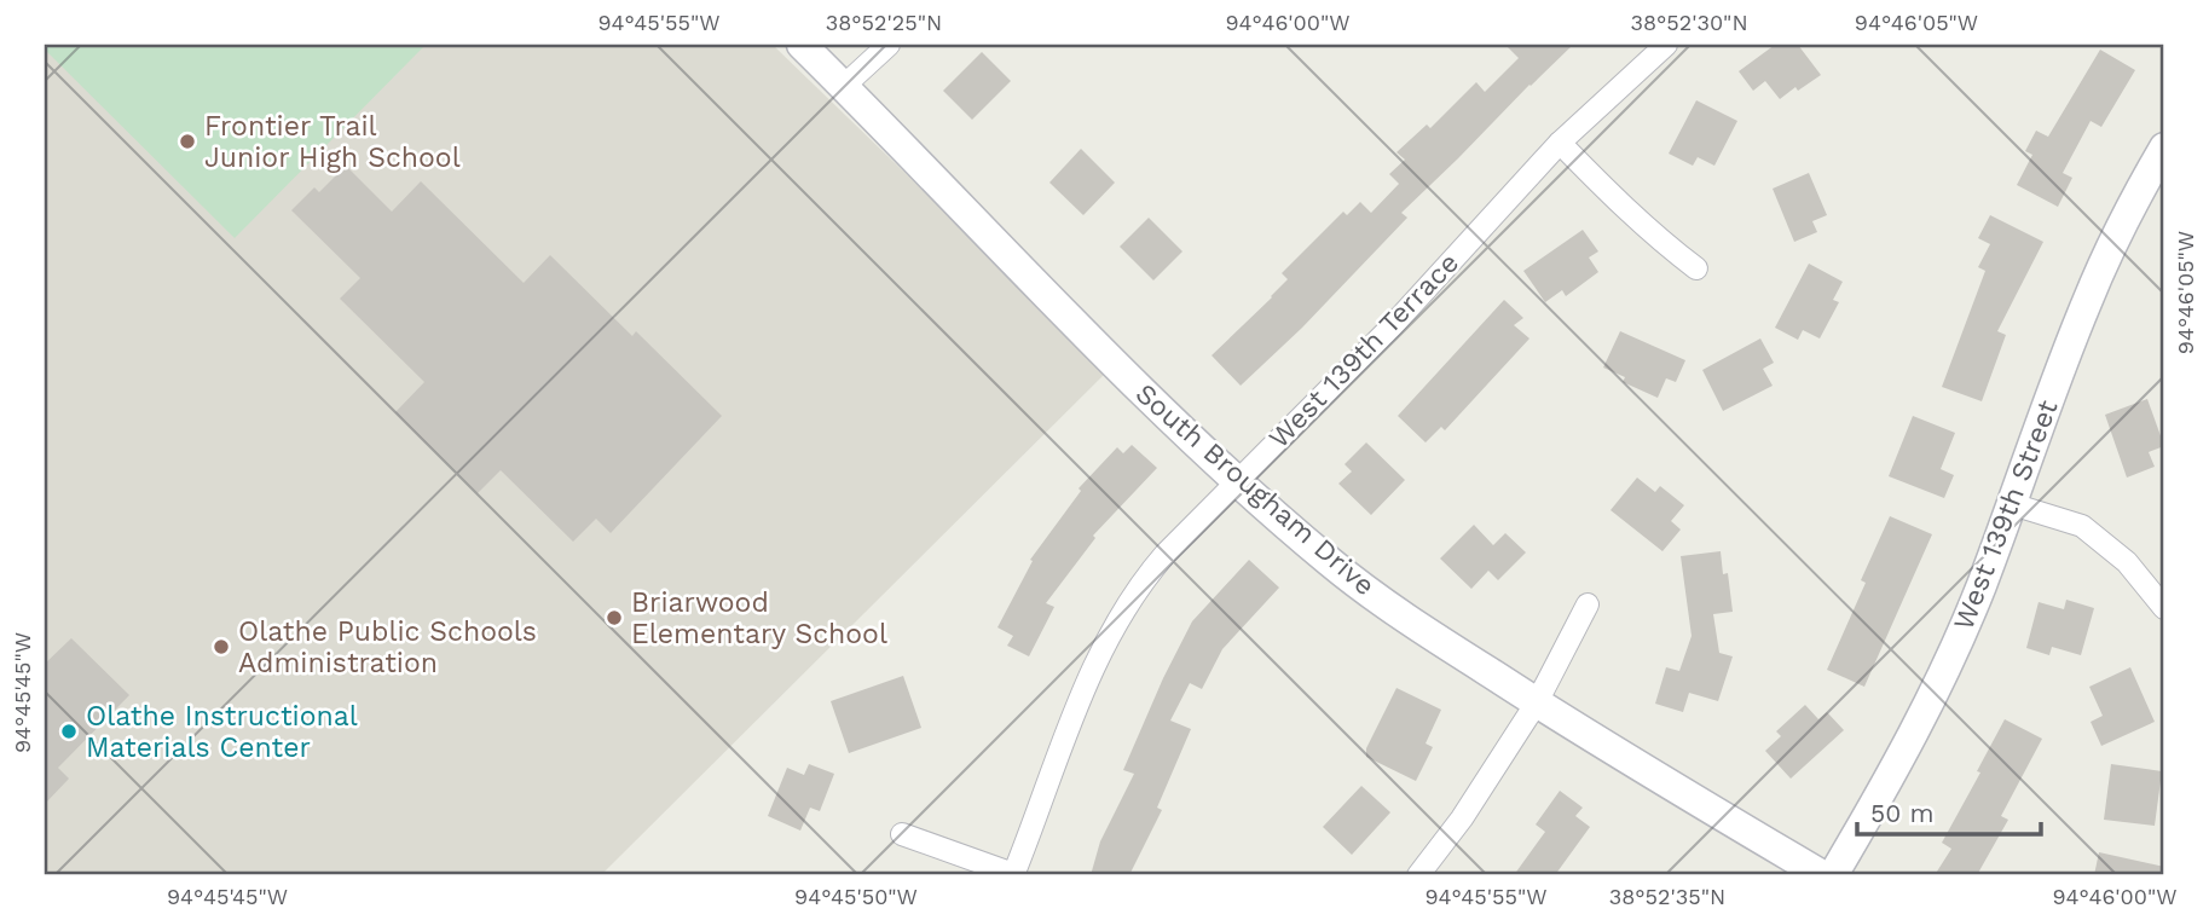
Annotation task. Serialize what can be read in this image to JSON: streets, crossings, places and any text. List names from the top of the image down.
{
  "streets": {
    "street": ["West 139th Terrace", "South Brougham Drive", "West 139th Street"]
  },
  "crossings": [
    ["West 139th Terrace", "South Brougham Drive"]
  ],
  "places": [
    "Frontier Trail Junior High School",
    "Briarwood Elementary School",
    "Olathe Public Schools Administration",
    "Olathe Instructional Materials Center"
  ],
  "scale_bar": "50 m",
  "coordinates": [
    "94°45'55\"W",
    "38°52'25\"N",
    "94°46'00\"W",
    "38°52'30\"N",
    "94°46'05\"W",
    "94°45'45\"W",
    "94°45'50\"W",
    "38°52'35\"N"
  ]
}
